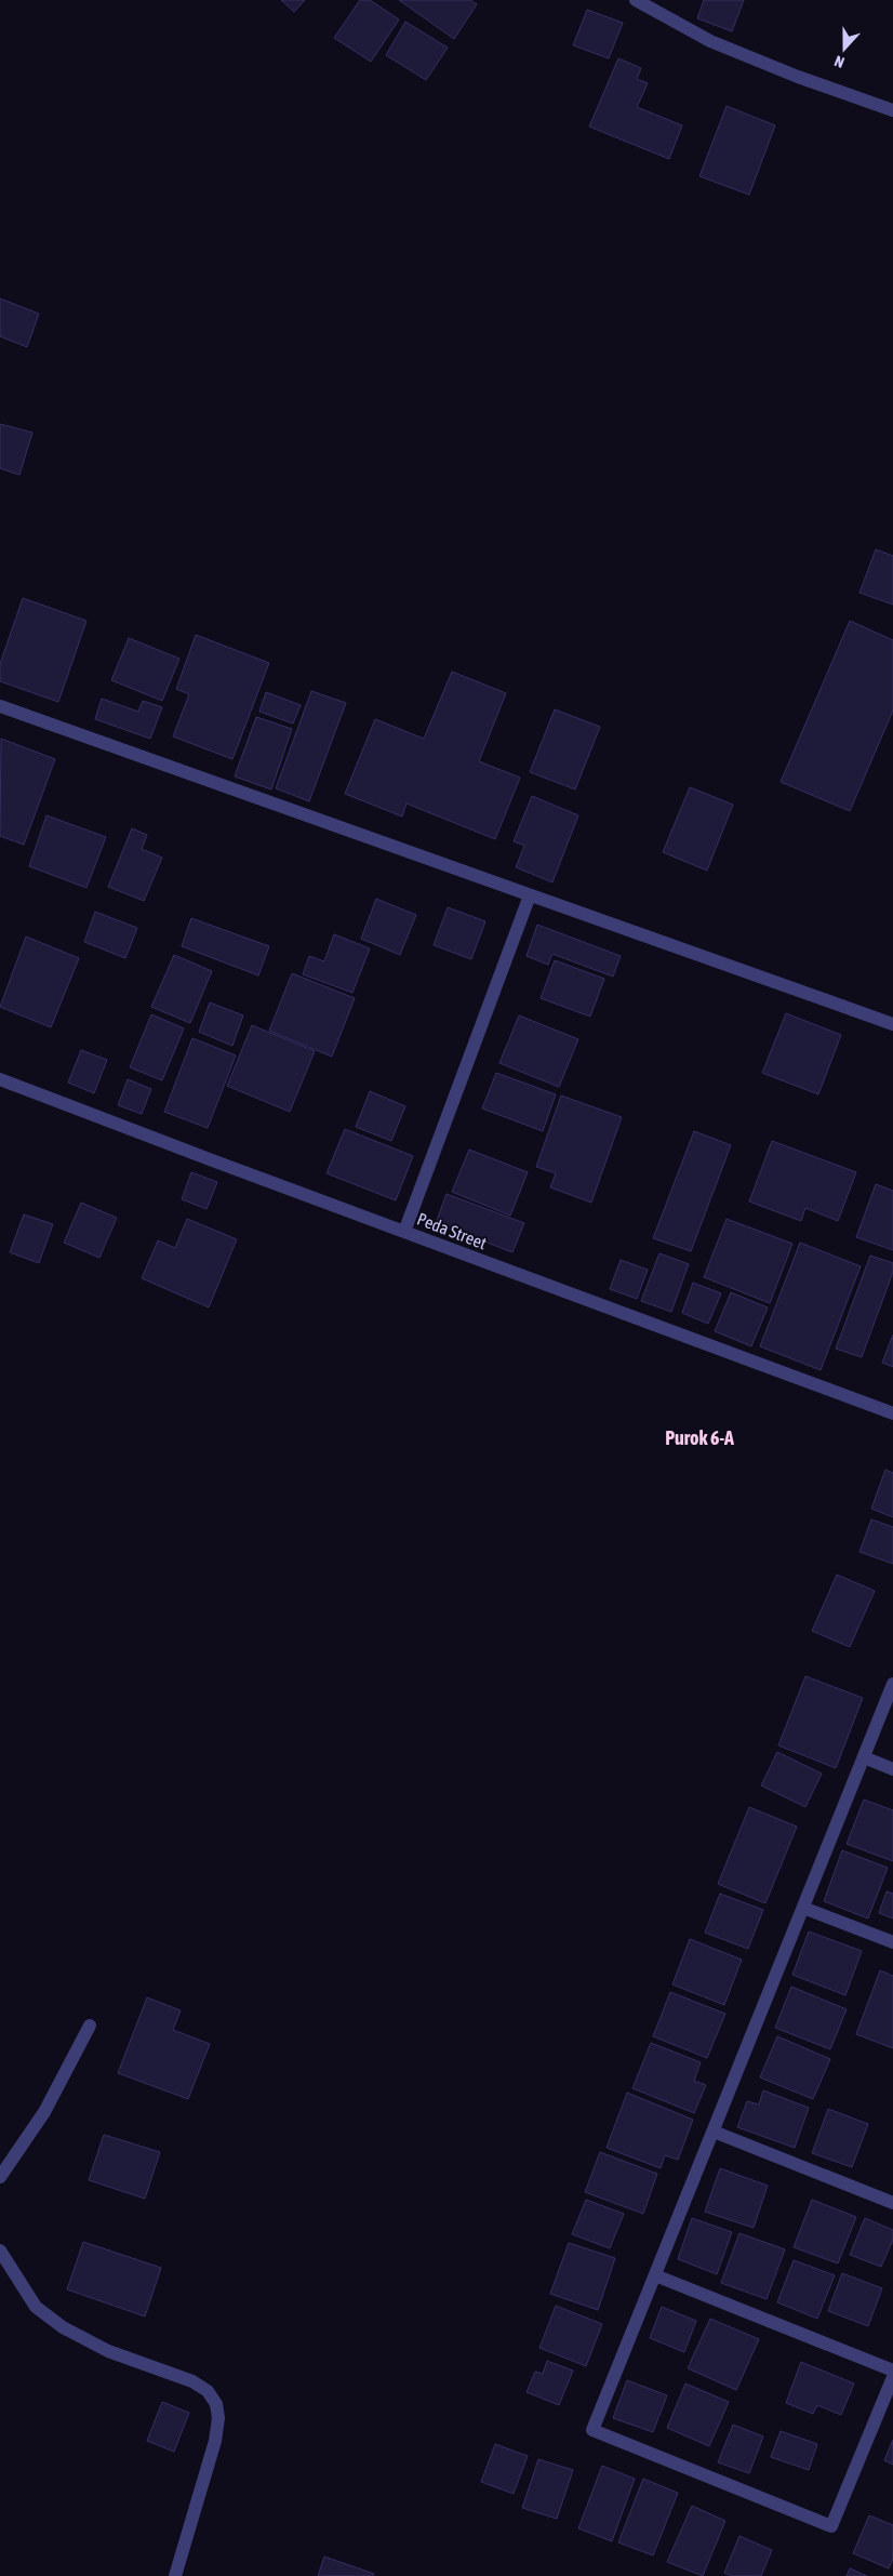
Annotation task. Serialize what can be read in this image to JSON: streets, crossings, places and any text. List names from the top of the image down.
{
  "streets": {
    "street": ["Peda Street"]
  },
  "districts": ["Purok 6-A"],
  "north": "bottom"
}
